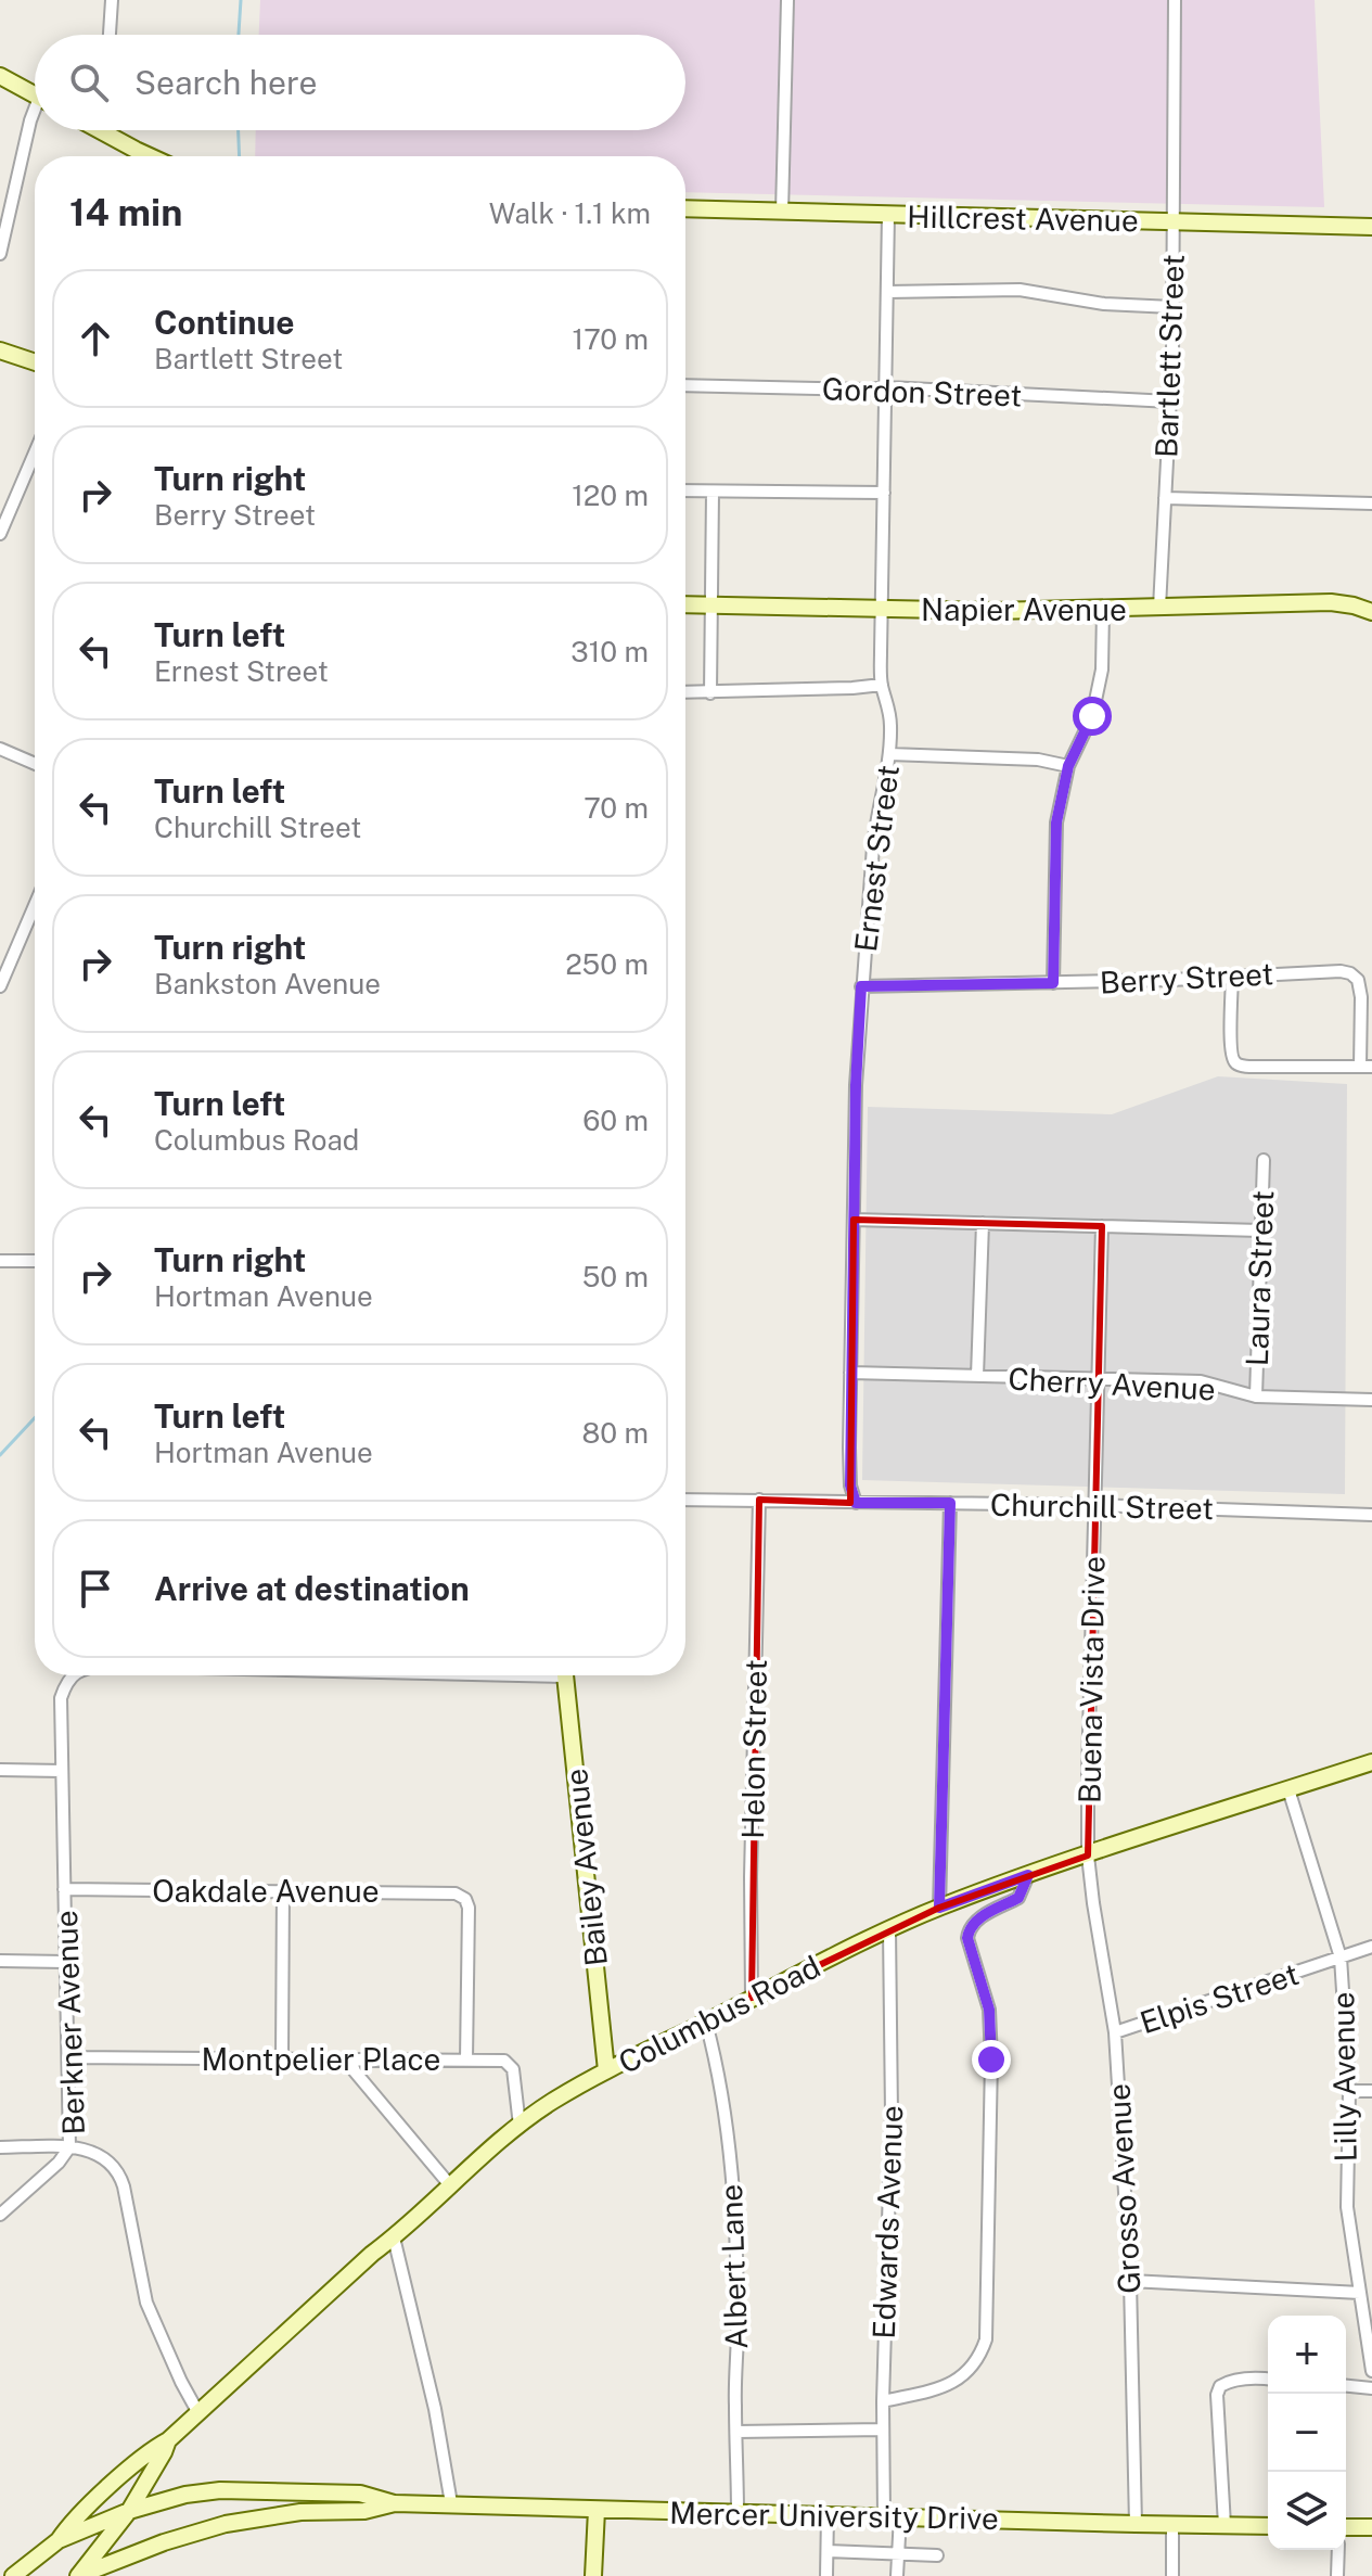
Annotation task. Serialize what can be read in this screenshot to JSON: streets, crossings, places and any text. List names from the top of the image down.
{
  "streets": {
    "street": [
      "Hillcrest Avenue",
      "Bartlett Street",
      "Gordon Street",
      "Napier Avenue",
      "Ernest Street",
      "Berry Street",
      "Laura Street",
      "Cherry Avenue",
      "Churchill Street",
      "Buena Vista Drive",
      "Helon Street",
      "Bailey Avenue",
      "Oakdale Avenue",
      "Elpis Street",
      "Columbus Road",
      "Berkner Avenue",
      "Montpelier Place",
      "Lilly Avenue",
      "Grosso Avenue",
      "Edwards Avenue",
      "Albert Lane",
      "Mercer University Drive"
    ]
  },
  "crossings": [
    ["Hillcrest Avenue", "Bartlett Street"],
    ["Hillcrest Avenue", "Ernest Street"],
    ["Bartlett Street", "Gordon Street"],
    ["Bartlett Street", "Napier Avenue"],
    ["Gordon Street", "Ernest Street"],
    ["Napier Avenue", "Ernest Street"],
    ["Ernest Street", "Berry Street"],
    ["Ernest Street", "Cherry Avenue"],
    ["Ernest Street", "Churchill Street"],
    ["Laura Street", "Cherry Avenue"],
    ["Cherry Avenue", "Buena Vista Drive"],
    ["Churchill Street", "Buena Vista Drive"],
    ["Churchill Street", "Helon Street"],
    ["Buena Vista Drive", "Columbus Road"],
    ["Buena Vista Drive", "Grosso Avenue"],
    ["Helon Street", "Columbus Road"],
    ["Bailey Avenue", "Columbus Road"],
    ["Oakdale Avenue", "Berkner Avenue"],
    ["Oakdale Avenue", "Montpelier Place"],
    ["Elpis Street", "Lilly Avenue"],
    ["Elpis Street", "Grosso Avenue"],
    ["Columbus Road", "Berkner Avenue"],
    ["Columbus Road", "Montpelier Place"],
    ["Columbus Road", "Lilly Avenue"],
    ["Columbus Road", "Grosso Avenue"],
    ["Columbus Road", "Edwards Avenue"],
    ["Columbus Road", "Albert Lane"],
    ["Columbus Road", "Mercer University Drive"],
    ["Berkner Avenue", "Montpelier Place"],
    ["Grosso Avenue", "Mercer University Drive"],
    ["Edwards Avenue", "Mercer University Drive"],
    ["Albert Lane", "Mercer University Drive"]
  ],
  "page": {
    "search": "Search here",
    "heading": ["14 min", "Walk · 1.1 km"],
    "list": [
      ["Continue", "Bartlett Street", "170 m"],
      ["Turn right", "Berry Street", "120 m"],
      ["Turn left", "Ernest Street", "310 m"],
      ["Turn left", "Churchill Street", "70 m"],
      ["Turn right", "Bankston Avenue", "250 m"],
      ["Turn left", "Columbus Road", "60 m"],
      ["Turn right", "Hortman Avenue", "50 m"],
      ["Turn left", "Hortman Avenue", "80 m"],
      "Arrive at destination"
    ],
    "map_buttons": ["+", "−"]
  }
}
